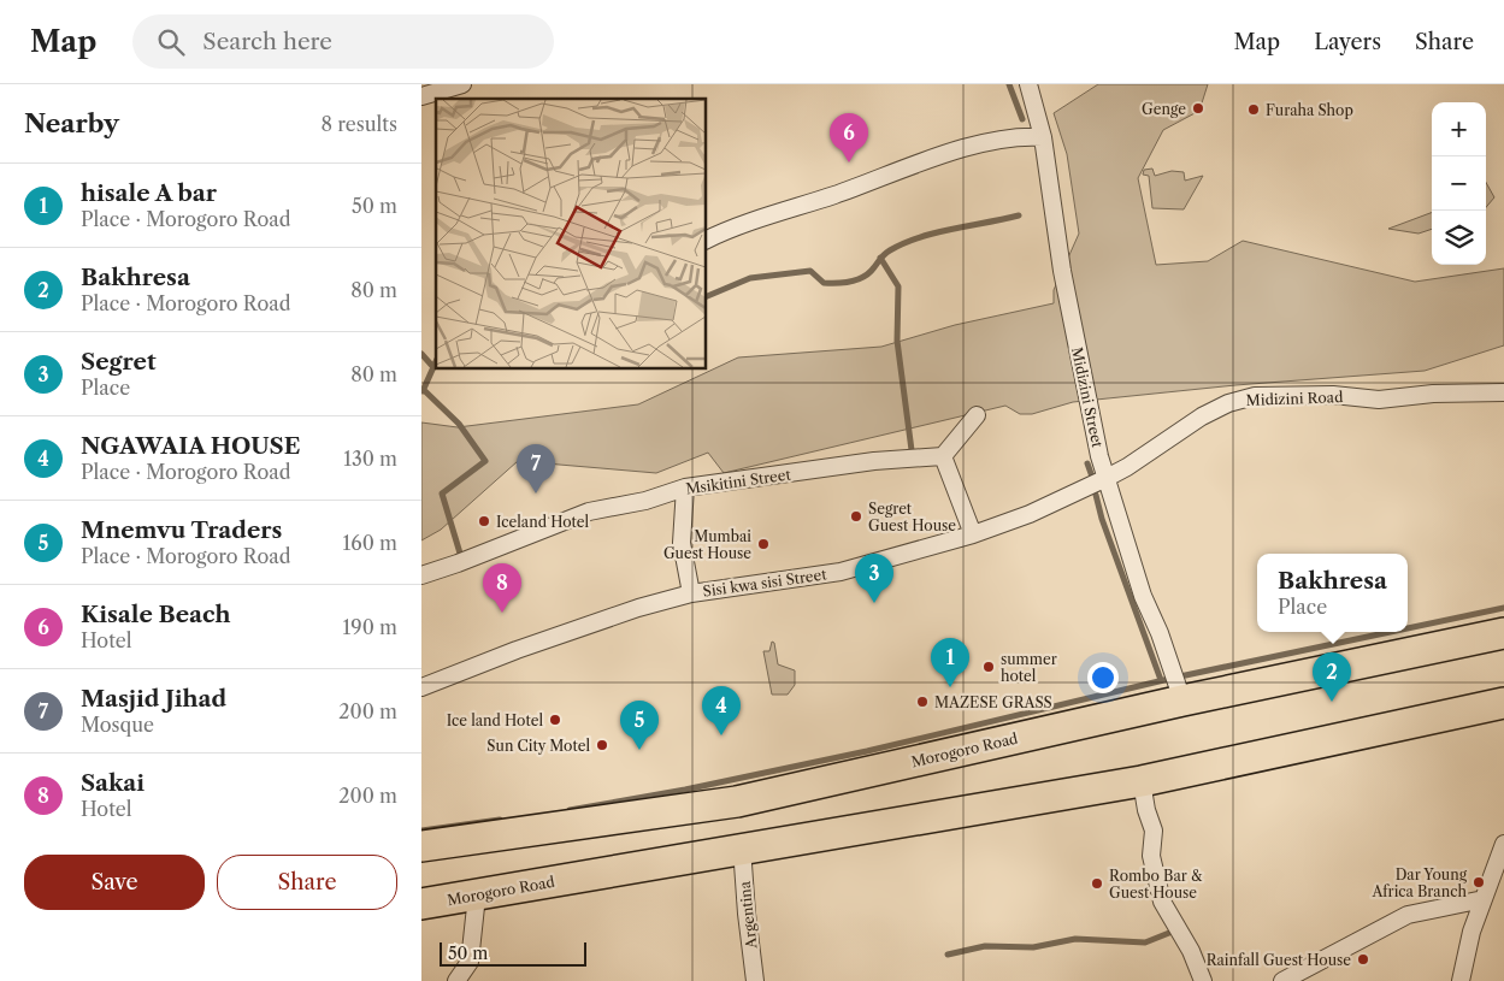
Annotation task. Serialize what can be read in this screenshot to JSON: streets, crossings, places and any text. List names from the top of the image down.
{
  "streets": {
    "highway": ["Morogoro Road"],
    "street": [
      "Midizini Street",
      "Midizini Road",
      "Msikitini Street",
      "Sisi kwa sisi Street",
      "Argentina"
    ]
  },
  "crossings": [
    ["Midizini Street", "Midizini Road"],
    ["Midizini Street", "Sisi kwa sisi Street"],
    ["Midizini Street", "Morogoro Road"],
    ["Midizini Road", "Sisi kwa sisi Street"],
    ["Morogoro Road", "Argentina"]
  ],
  "places": [
    "Genge",
    "Furaha Shop",
    "Segret Guest House",
    "Iceland Hotel",
    "Mumbai Guest House",
    "summer hotel",
    "MAZESE GRASS",
    "Ice land Hotel",
    "Sun City Motel",
    "Dar Young Africa Branch",
    "Rombo Bar & Guest House",
    "Rainfall Guest House"
  ],
  "scale_bar": "50 m",
  "page": {
    "header": "Map",
    "search": "Search here",
    "nav": ["Map", "Layers", "Share"],
    "heading": ["Nearby", "8 results"],
    "map_buttons": ["+", "−"],
    "pins": [
      "6",
      "7",
      "3",
      "8",
      "1",
      "2",
      "4",
      "5"
    ],
    "list": [
      {
        "mark": "1",
        "name": "hisale A bar",
        "note": "Place · Morogoro Road",
        "value": "50 m"
      },
      {
        "mark": "2",
        "name": "Bakhresa",
        "note": "Place · Morogoro Road",
        "value": "80 m"
      },
      {
        "mark": "3",
        "name": "Segret",
        "note": "Place",
        "value": "80 m"
      },
      {
        "mark": "4",
        "name": "NGAWAIA HOUSE",
        "note": "Place · Morogoro Road",
        "value": "130 m"
      },
      {
        "mark": "5",
        "name": "Mnemvu Traders",
        "note": "Place · Morogoro Road",
        "value": "160 m"
      },
      {
        "mark": "6",
        "name": "Kisale Beach",
        "note": "Hotel",
        "value": "190 m"
      },
      {
        "mark": "7",
        "name": "Masjid Jihad",
        "note": "Mosque",
        "value": "200 m"
      },
      {
        "mark": "8",
        "name": "Sakai",
        "note": "Hotel",
        "value": "200 m"
      }
    ],
    "popup": ["Bakhresa", "Place"],
    "buttons": ["Save", "Share"],
    "scale": "50 m"
  }
}
